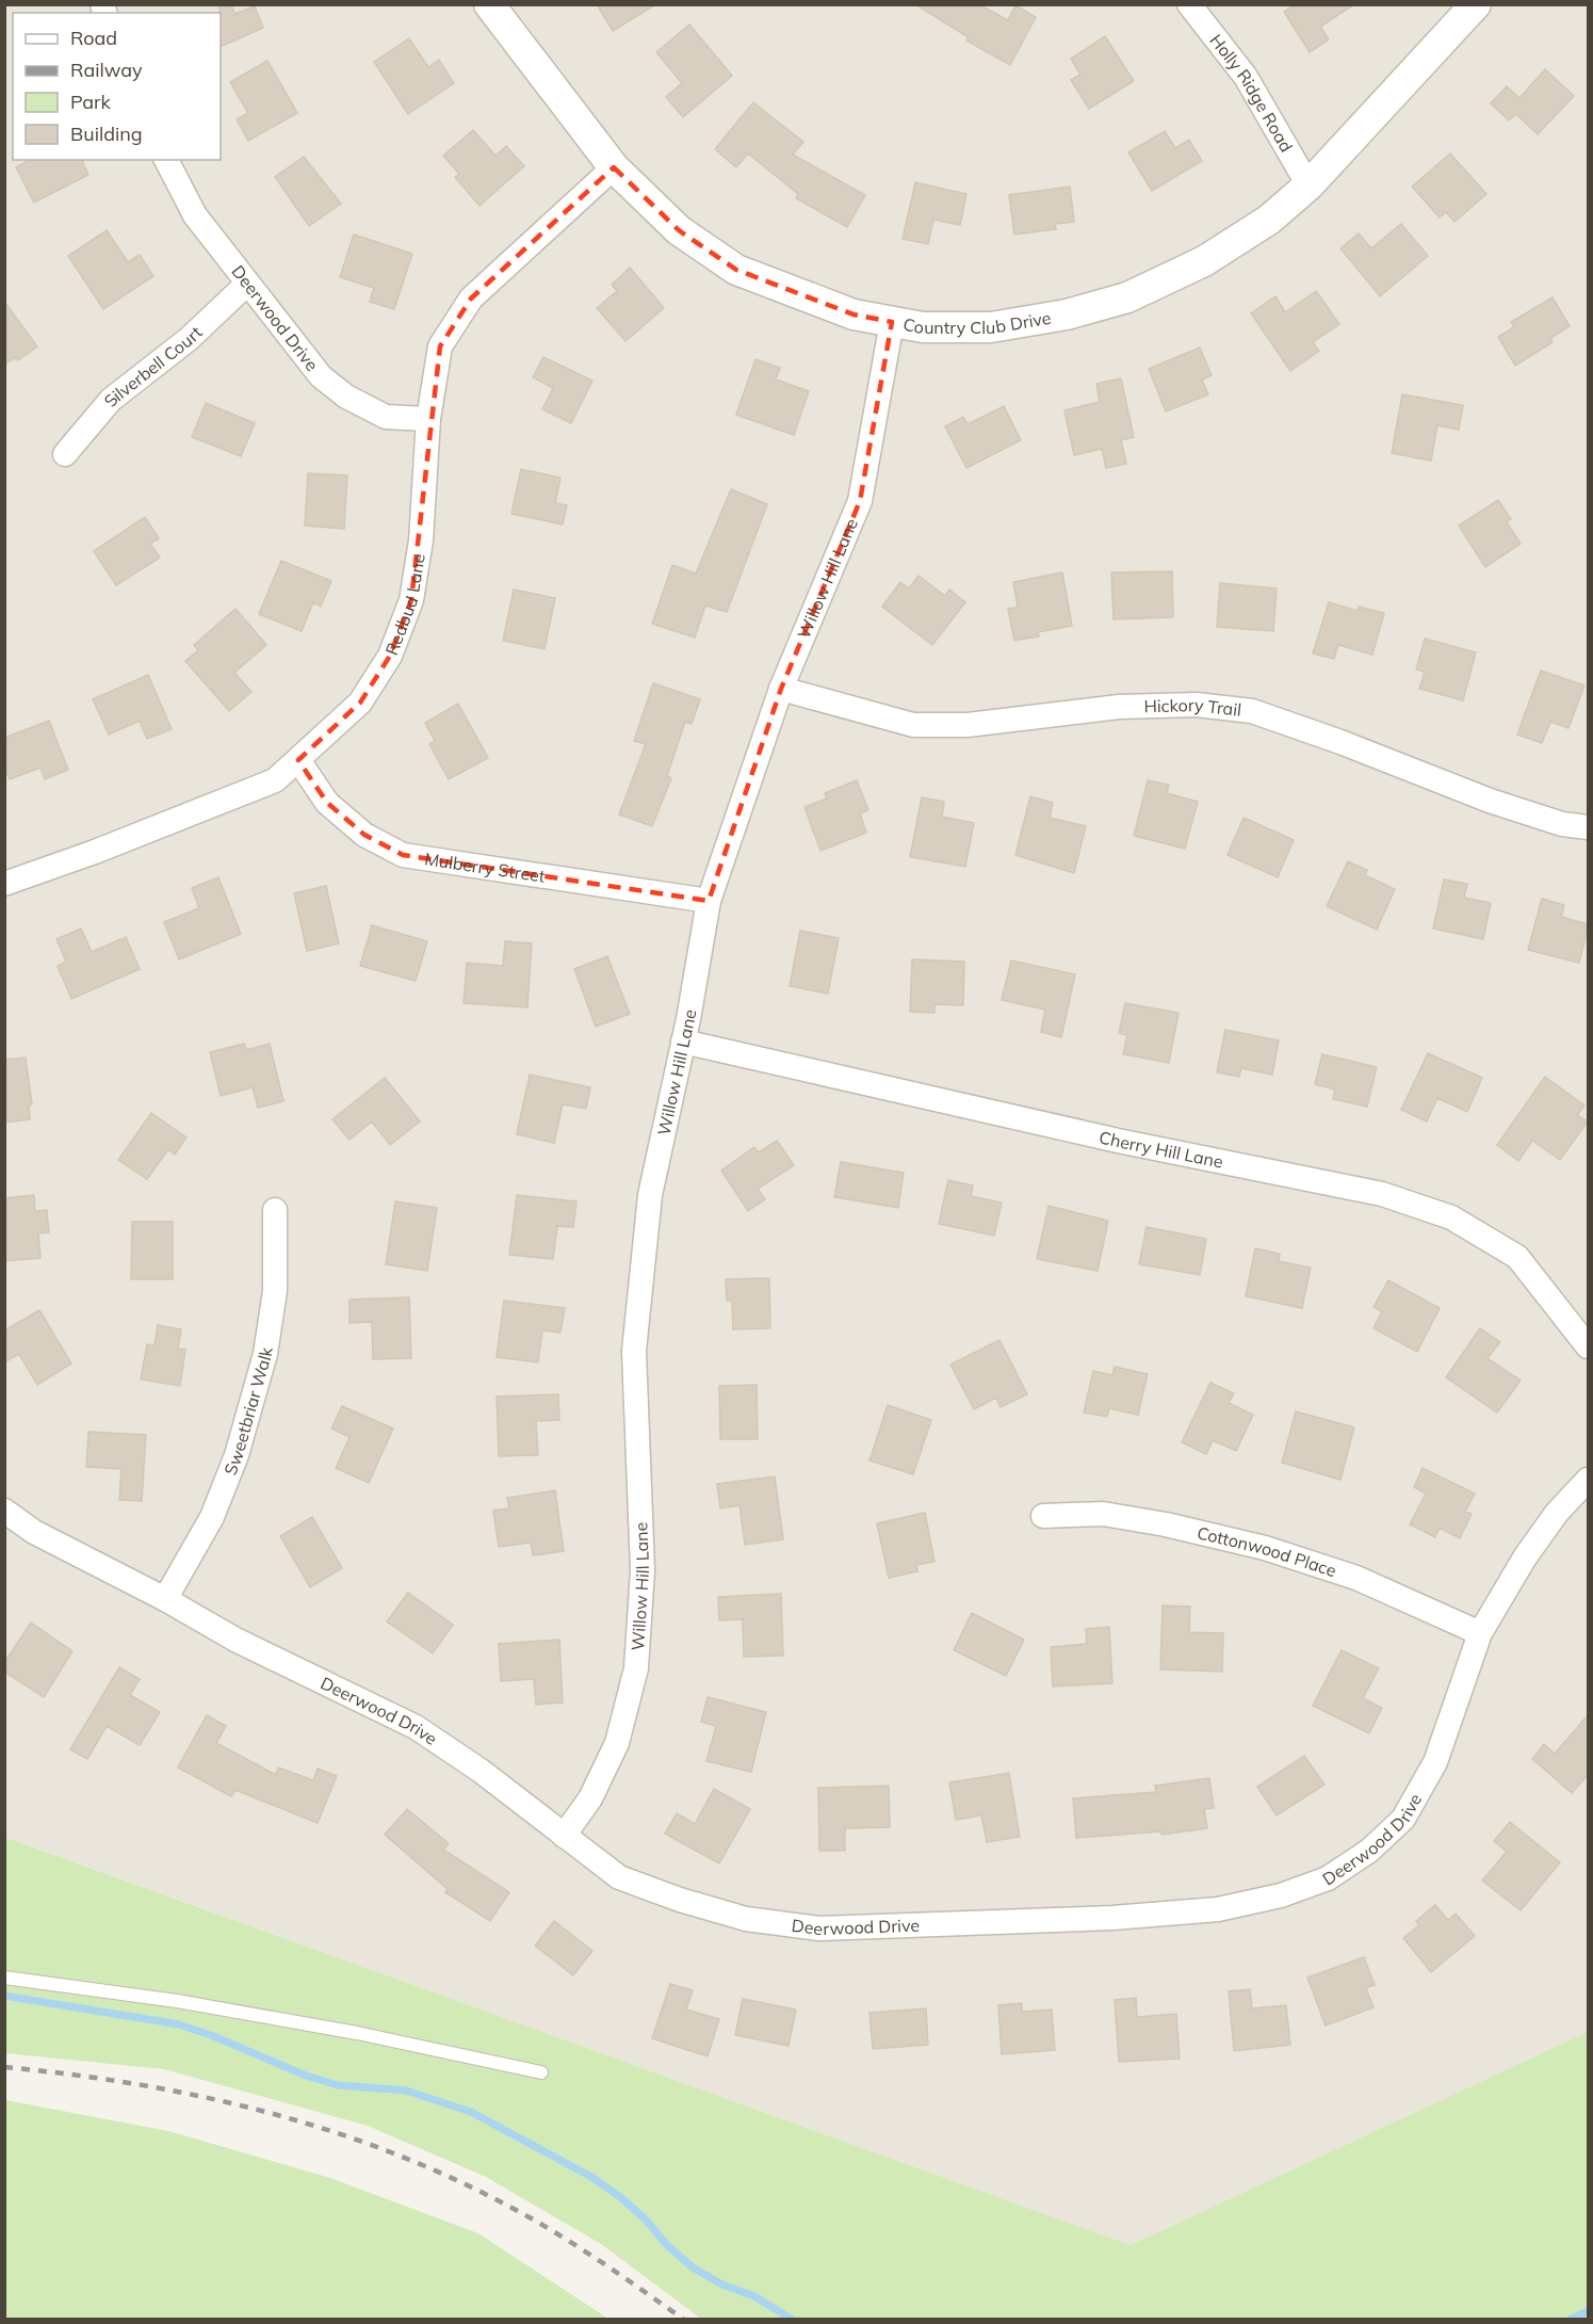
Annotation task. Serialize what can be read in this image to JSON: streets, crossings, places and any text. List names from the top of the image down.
{
  "streets": {
    "street": [
      "Holly Ridge Road",
      "Deerwood Drive",
      "Country Club Drive",
      "Silverbell Court",
      "Willow Hill Lane",
      "Redbud Lane",
      "Hickory Trail",
      "Mulberry Street",
      "Cherry Hill Lane",
      "Sweetbriar Walk",
      "Cottonwood Place"
    ]
  },
  "crossings": [
    ["Holly Ridge Road", "Country Club Drive"],
    ["Deerwood Drive", "Silverbell Court"],
    ["Deerwood Drive", "Willow Hill Lane"],
    ["Deerwood Drive", "Redbud Lane"],
    ["Deerwood Drive", "Sweetbriar Walk"],
    ["Deerwood Drive", "Cottonwood Place"],
    ["Country Club Drive", "Willow Hill Lane"],
    ["Country Club Drive", "Redbud Lane"],
    ["Willow Hill Lane", "Hickory Trail"],
    ["Willow Hill Lane", "Mulberry Street"],
    ["Willow Hill Lane", "Cherry Hill Lane"],
    ["Redbud Lane", "Mulberry Street"]
  ],
  "legend": [
    "Road",
    "Railway",
    "Park",
    "Building"
  ]
}
